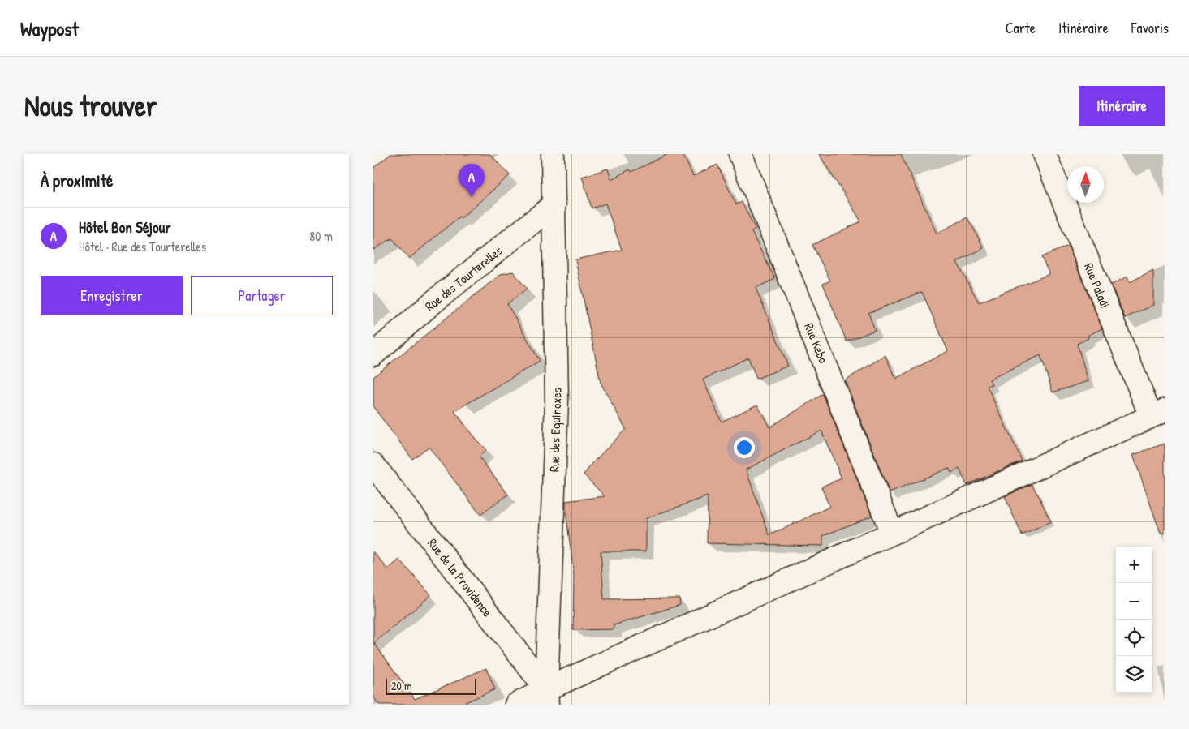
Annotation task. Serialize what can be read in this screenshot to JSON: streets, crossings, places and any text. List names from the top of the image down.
{
  "streets": {
    "street": [
      "Rue des Tourterelles",
      "Rue Paladi",
      "Rue Kebo",
      "Rue des Equinoxes",
      "Rue de la Providence"
    ]
  },
  "crossings": [
    ["Rue des Tourterelles", "Rue des Equinoxes"],
    ["Rue des Equinoxes", "Rue de la Providence"]
  ],
  "scale_bar": "20 m",
  "north": "top",
  "page": {
    "header": "Waypost",
    "nav": ["Carte", "Itinéraire", "Favoris"],
    "buttons": [
      "Itinéraire",
      ["Enregistrer", "Partager"]
    ],
    "title": "Nous trouver",
    "heading": "À proximité",
    "pins": "A",
    "list": [
      {
        "mark": "A",
        "name": "Hôtel Bon Séjour",
        "note": "Hôtel · Rue des Tourterelles",
        "value": "80 m"
      }
    ],
    "map_buttons": ["+", "−"],
    "scale": "20 m"
  }
}
